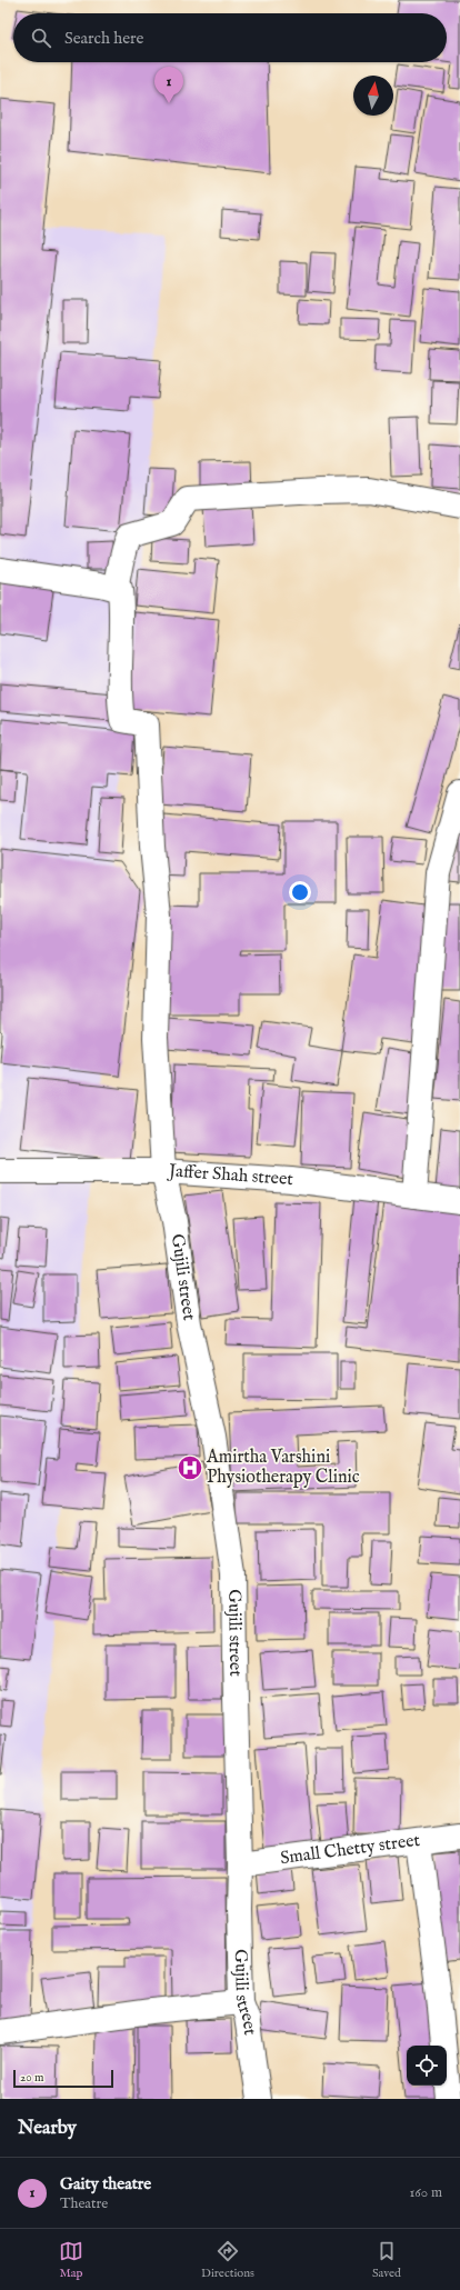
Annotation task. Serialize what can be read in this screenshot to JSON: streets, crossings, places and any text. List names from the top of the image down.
{
  "streets": {
    "street": ["Jaffer Shah street", "Gujili street", "Small Chetty street"]
  },
  "crossings": [
    ["Jaffer Shah street", "Gujili street"],
    ["Gujili street", "Small Chetty street"]
  ],
  "places": {
    "hospital": ["Amirtha Varshini Physiotherapy Clinic"]
  },
  "scale_bar": "20 m",
  "north": "top",
  "page": {
    "search": "Search here",
    "pins": "1",
    "scale": "20 m",
    "heading": "Nearby",
    "list": [
      {
        "mark": "1",
        "name": "Gaity theatre",
        "note": "Theatre",
        "value": "160 m"
      }
    ],
    "nav": ["Map", "Directions", "Saved"]
  }
}
